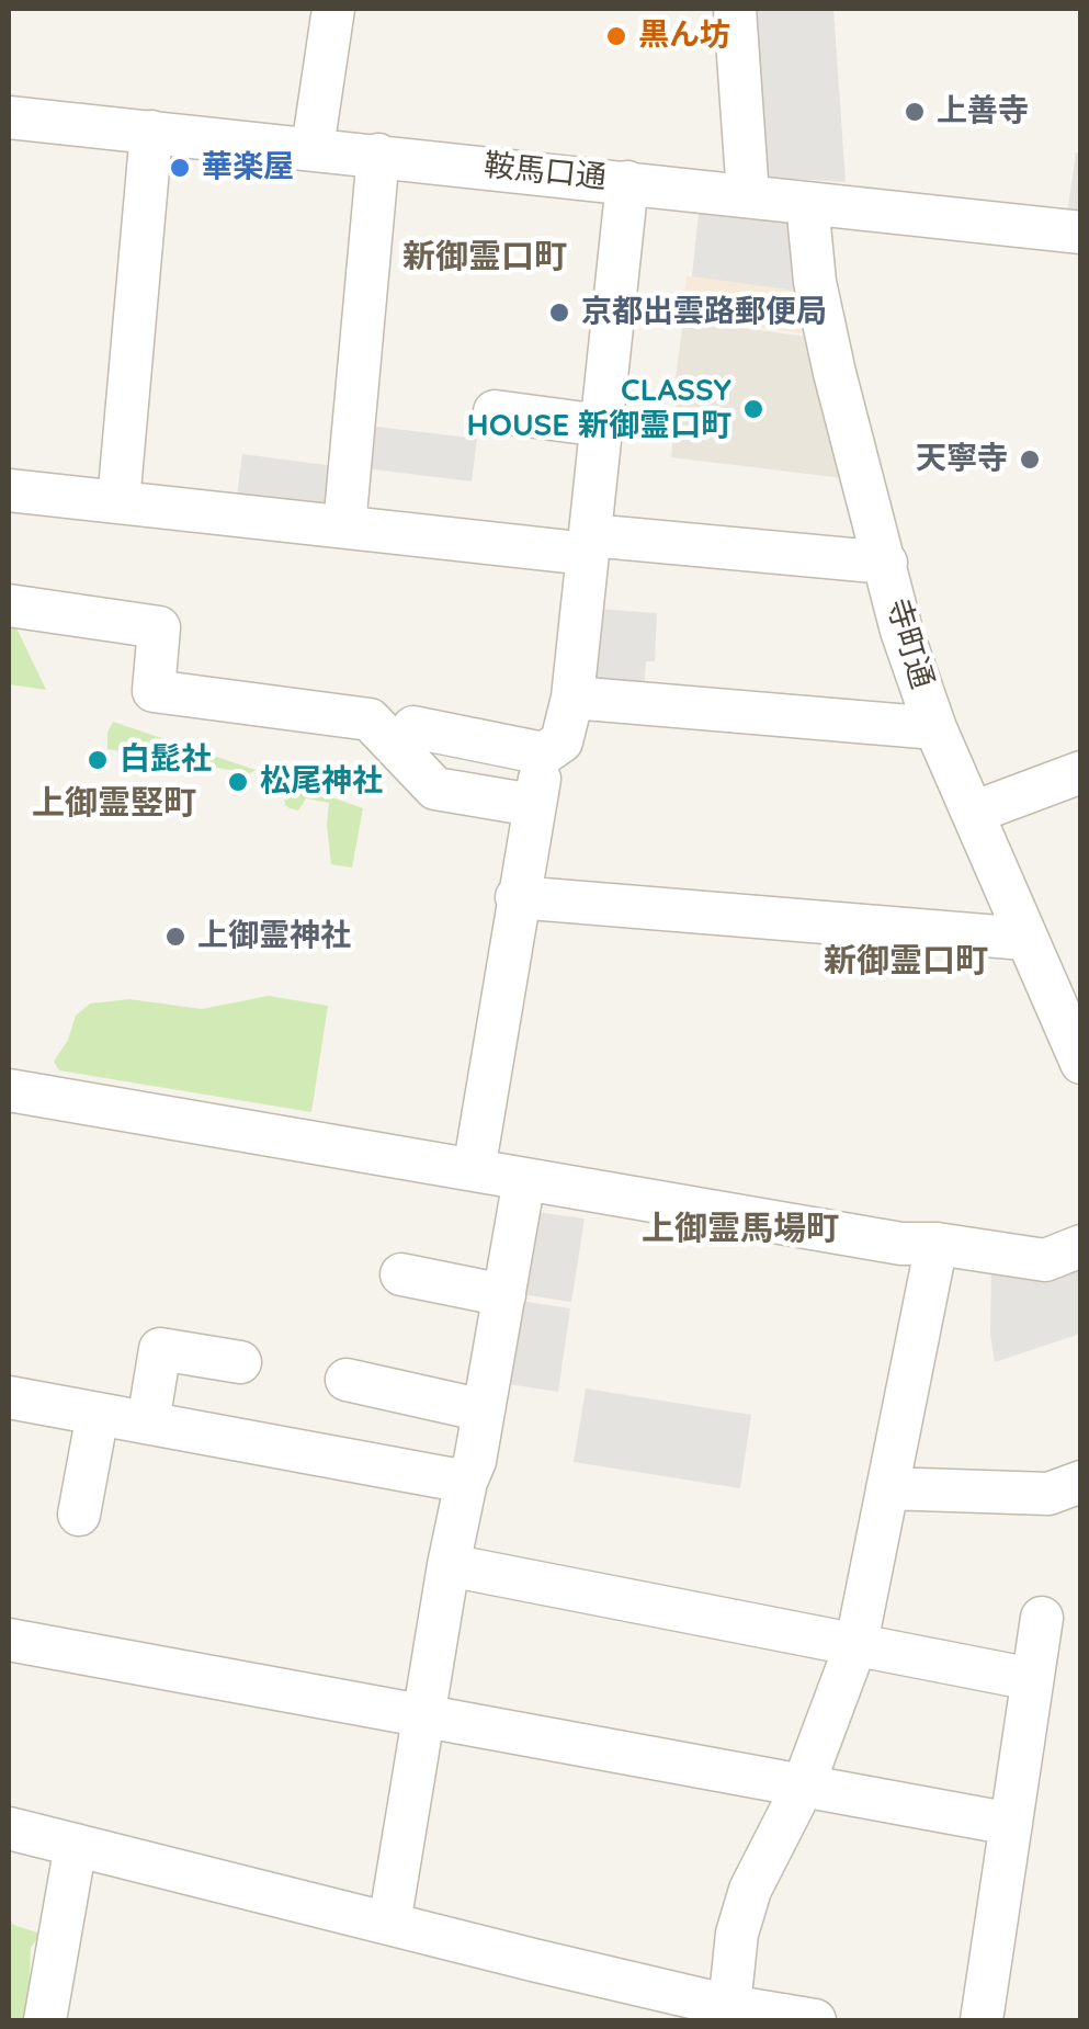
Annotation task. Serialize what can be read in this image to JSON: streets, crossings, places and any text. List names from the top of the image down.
{
  "streets": {
    "street": ["鞍馬口通", "寺町通"]
  },
  "crossings": [
    ["鞍馬口通", "寺町通"]
  ],
  "districts": [
    "新御霊口町",
    "上御霊竪町",
    "新御霊口町",
    "上御霊馬場町"
  ],
  "places": [
    "黒ん坊",
    "上善寺",
    "華楽屋",
    "京都出雲路郵便局",
    "CLASSY HOUSE 新御霊口町",
    "天寧寺",
    "白髭社",
    "松尾神社",
    "上御霊神社"
  ]
}
